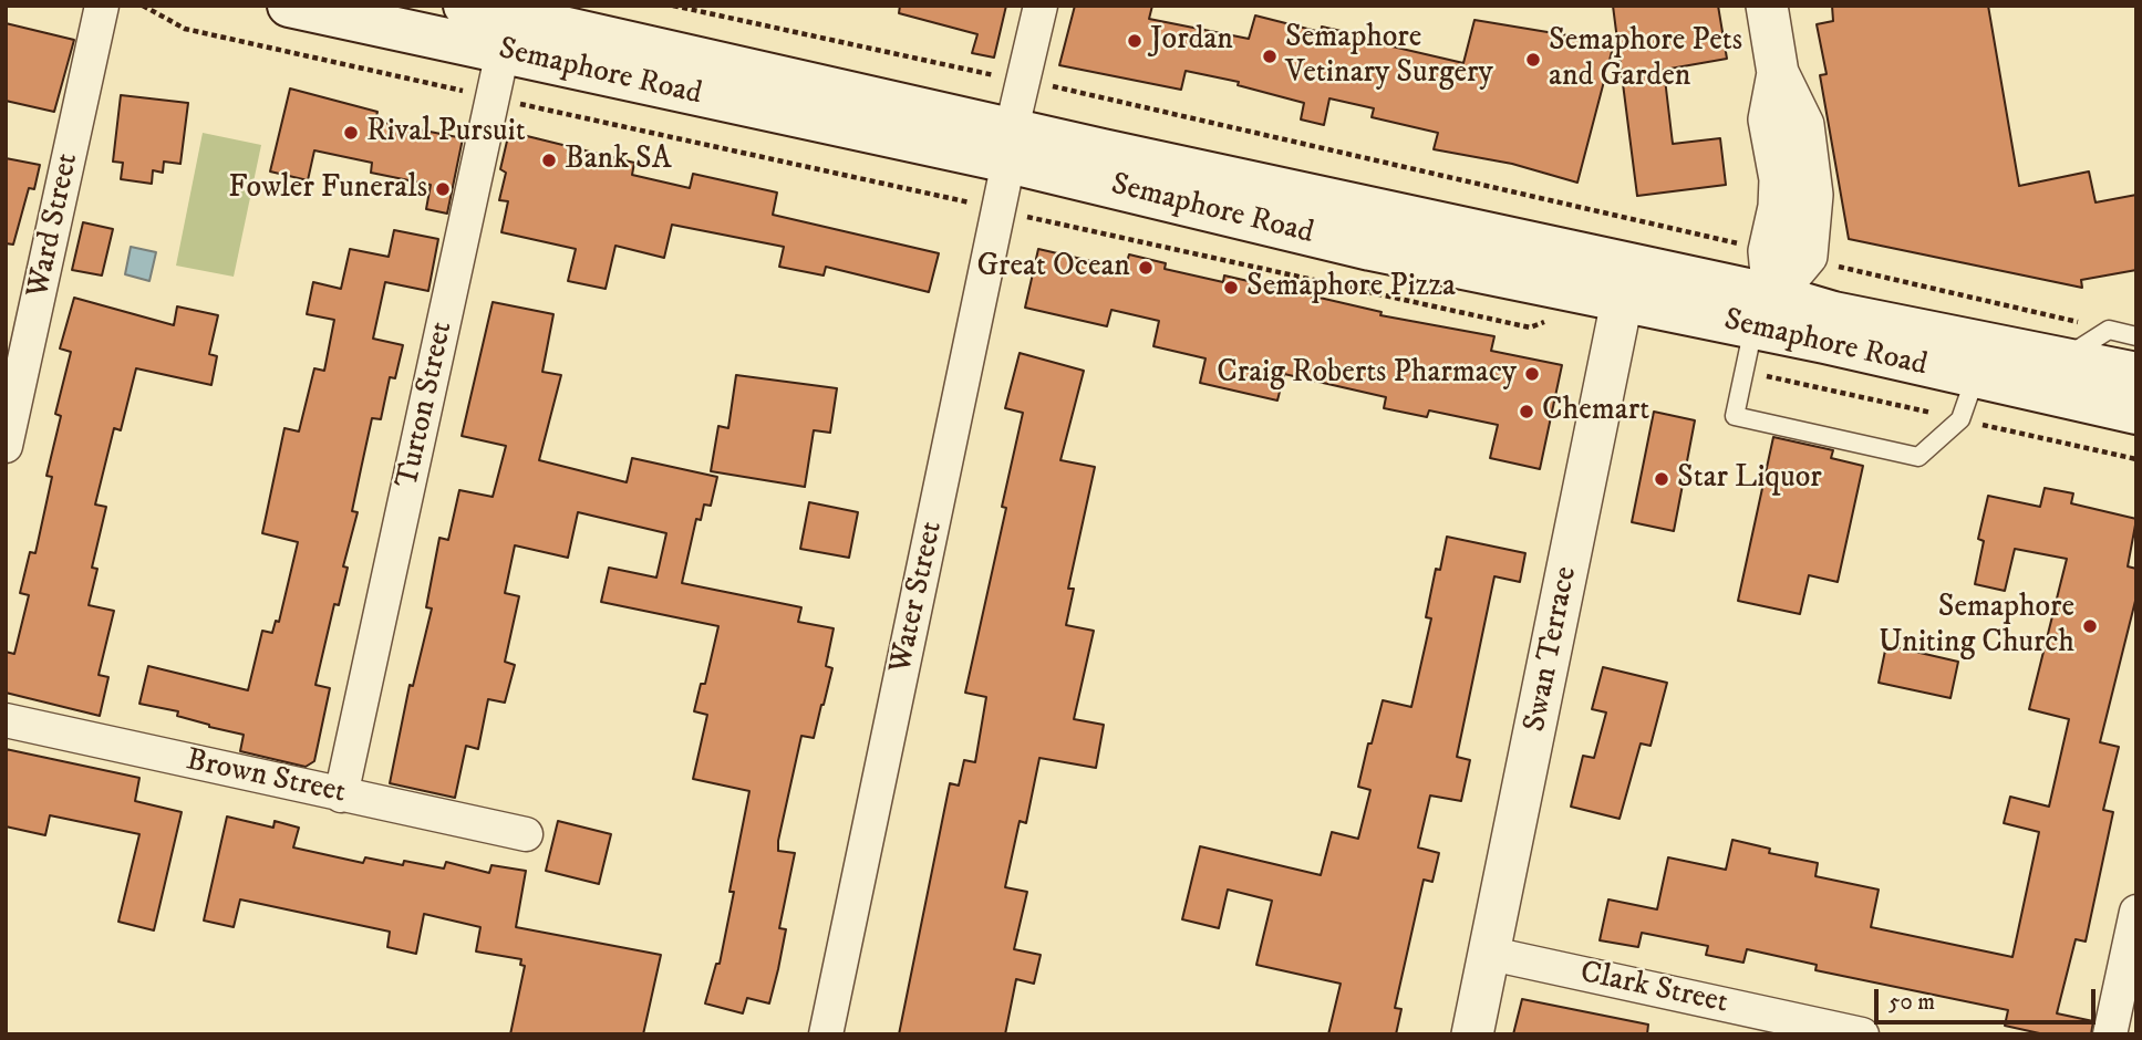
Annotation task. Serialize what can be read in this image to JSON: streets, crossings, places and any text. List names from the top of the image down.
{
  "streets": {
    "main road": ["Semaphore Road"],
    "street": [
      "Ward Street",
      "Turton Street",
      "Water Street",
      "Swan Terrace",
      "Brown Street",
      "Clark Street"
    ]
  },
  "crossings": [
    ["Semaphore Road", "Turton Street"],
    ["Semaphore Road", "Water Street"],
    ["Semaphore Road", "Swan Terrace"],
    ["Turton Street", "Brown Street"],
    ["Swan Terrace", "Clark Street"]
  ],
  "places": [
    "Jordan",
    "Semaphore Vetinary Surgery",
    "Semaphore Pets and Garden",
    "Rival Pursuit",
    "Bank SA",
    "Fowler Funerals",
    "Great Ocean",
    "Semaphore Pizza",
    "Craig Roberts Pharmacy",
    "Chemart",
    "Star Liquor",
    "Semaphore Uniting Church"
  ],
  "scale_bar": "50 m"
}
